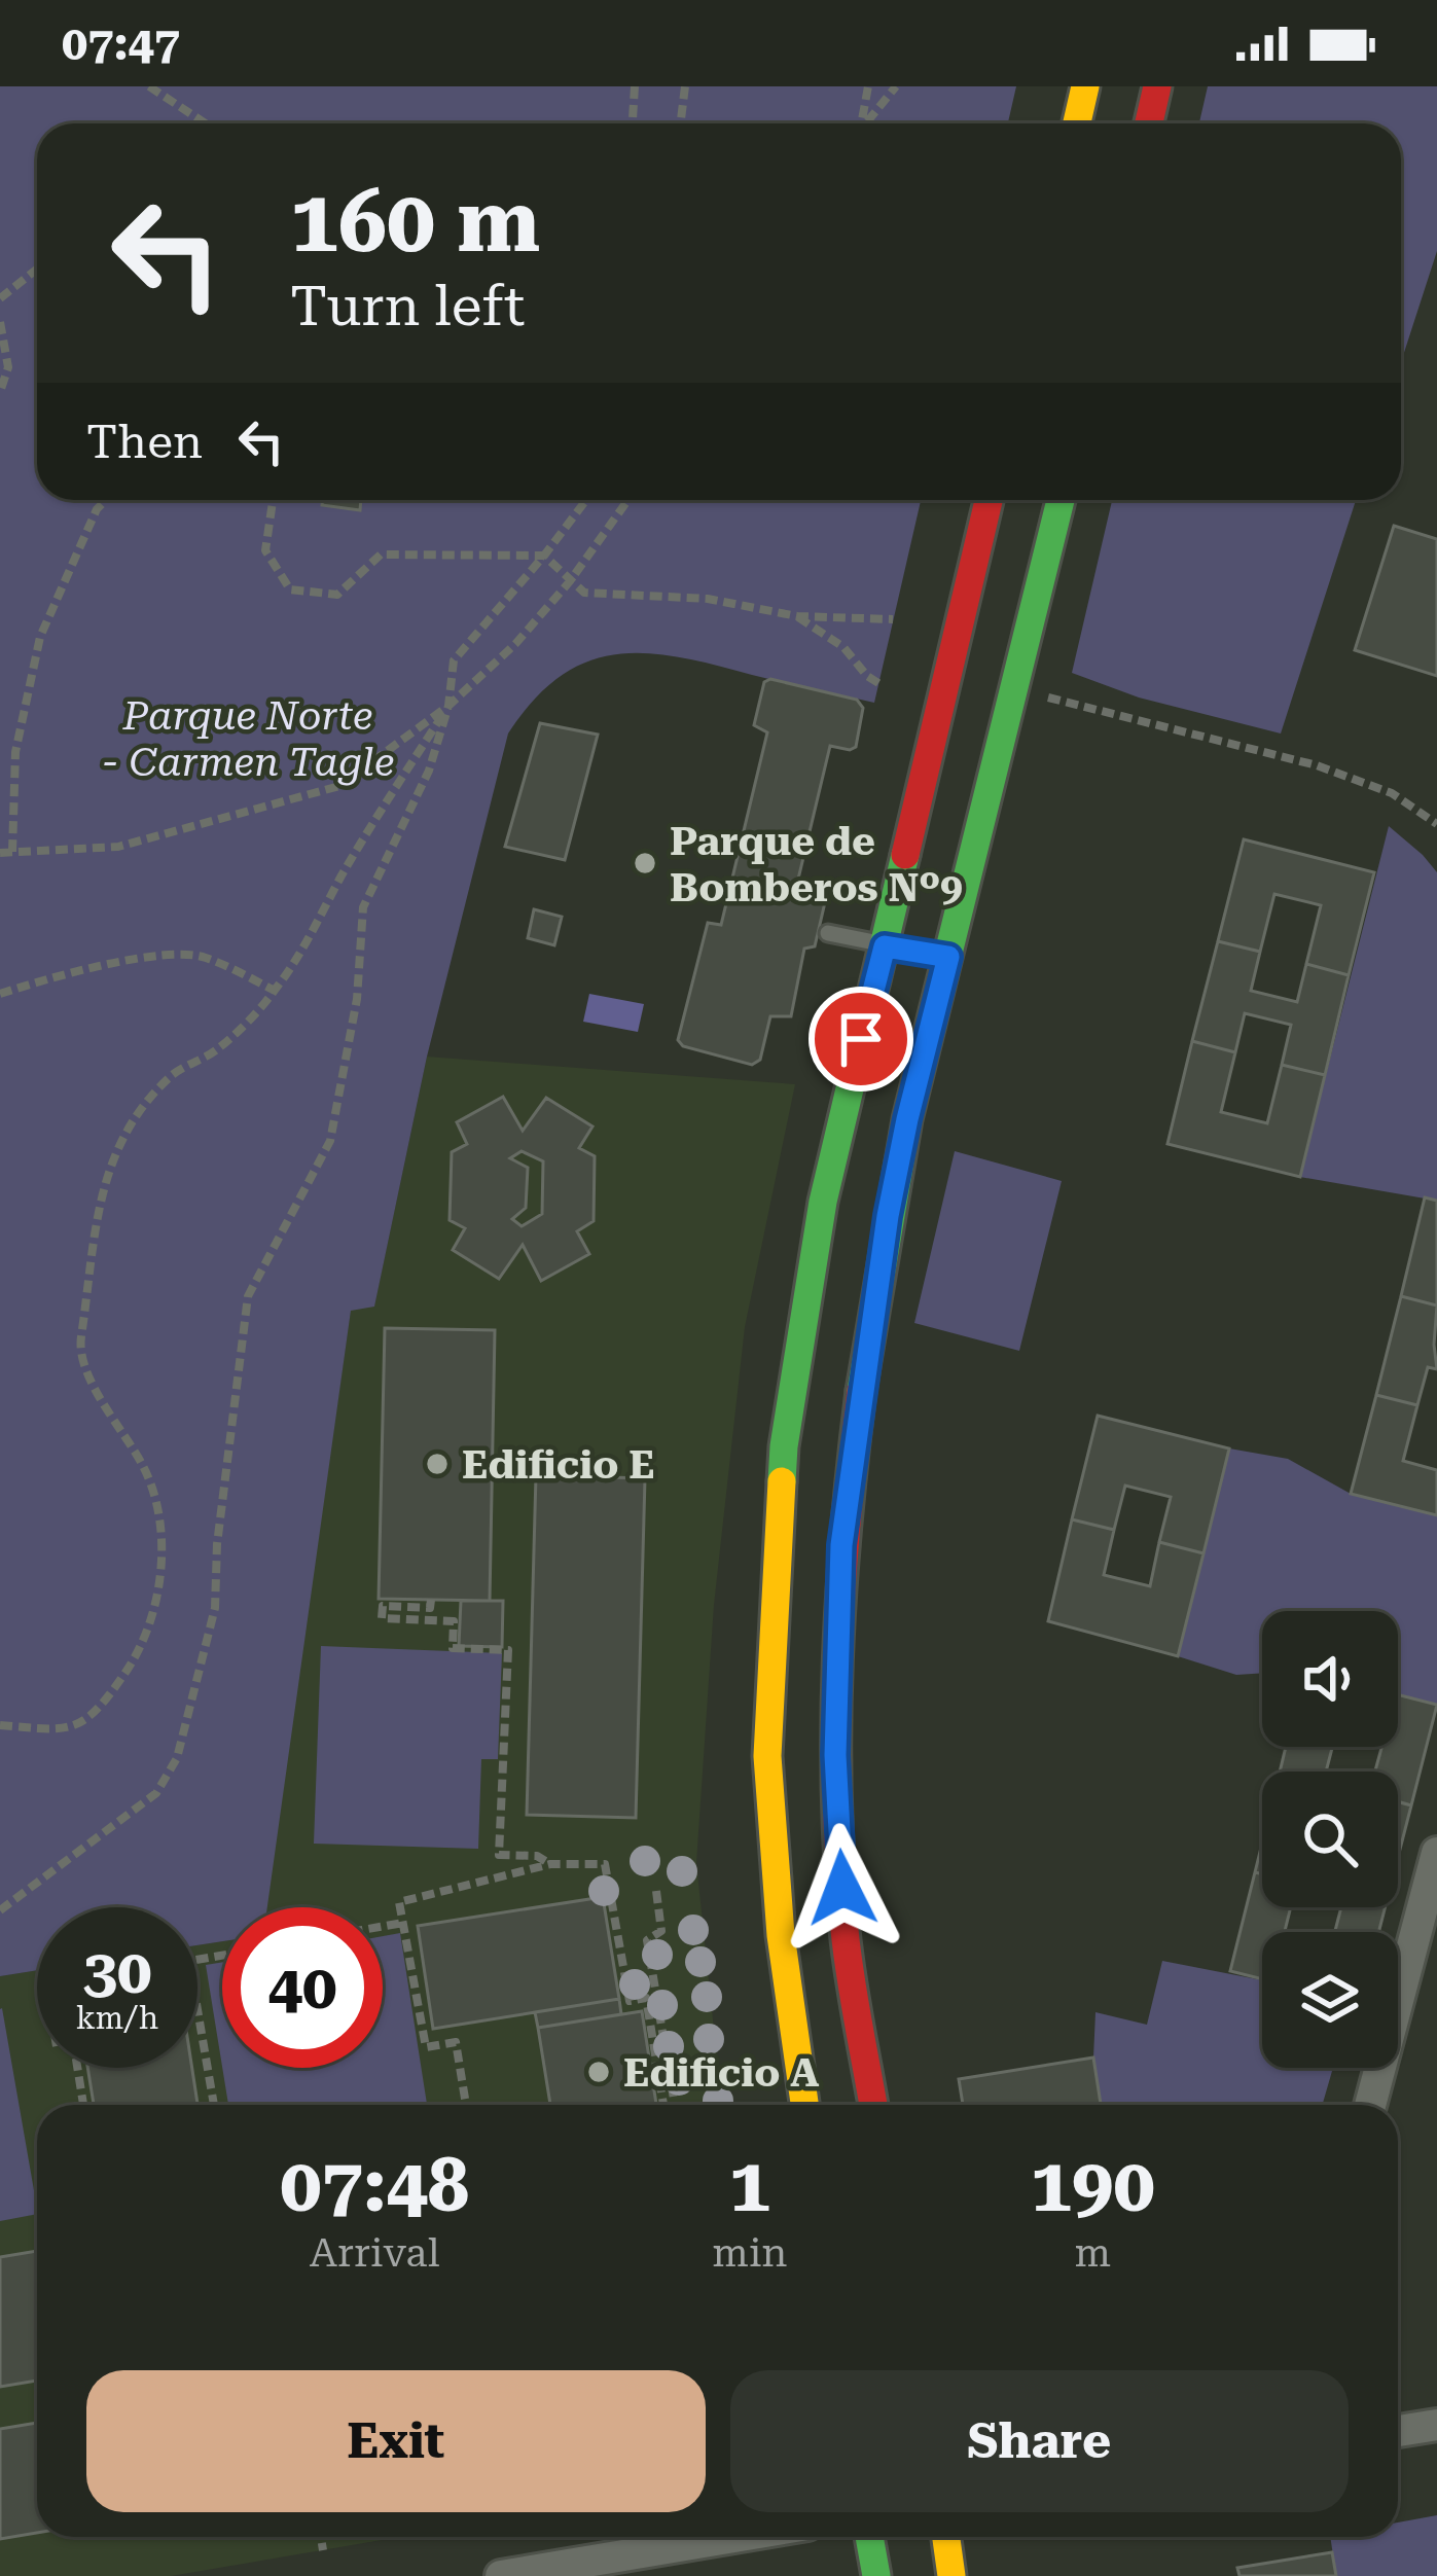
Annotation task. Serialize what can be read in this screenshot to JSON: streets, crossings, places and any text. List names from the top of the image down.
{
  "parks": ["Parque Norte - Carmen Tagle"],
  "places": ["Parque de Bomberos Nº9", "Edificio E", "Edificio A"],
  "page": {
    "status": "07:47",
    "turn": ["160 m", "Turn left"],
    "then": "Then",
    "speed": "30 km/h",
    "limit": "40",
    "eta": [
      "07:48",
      "Arrival",
      "1",
      "min",
      "190",
      "m"
    ],
    "buttons": ["Exit", "Share"]
  }
}
